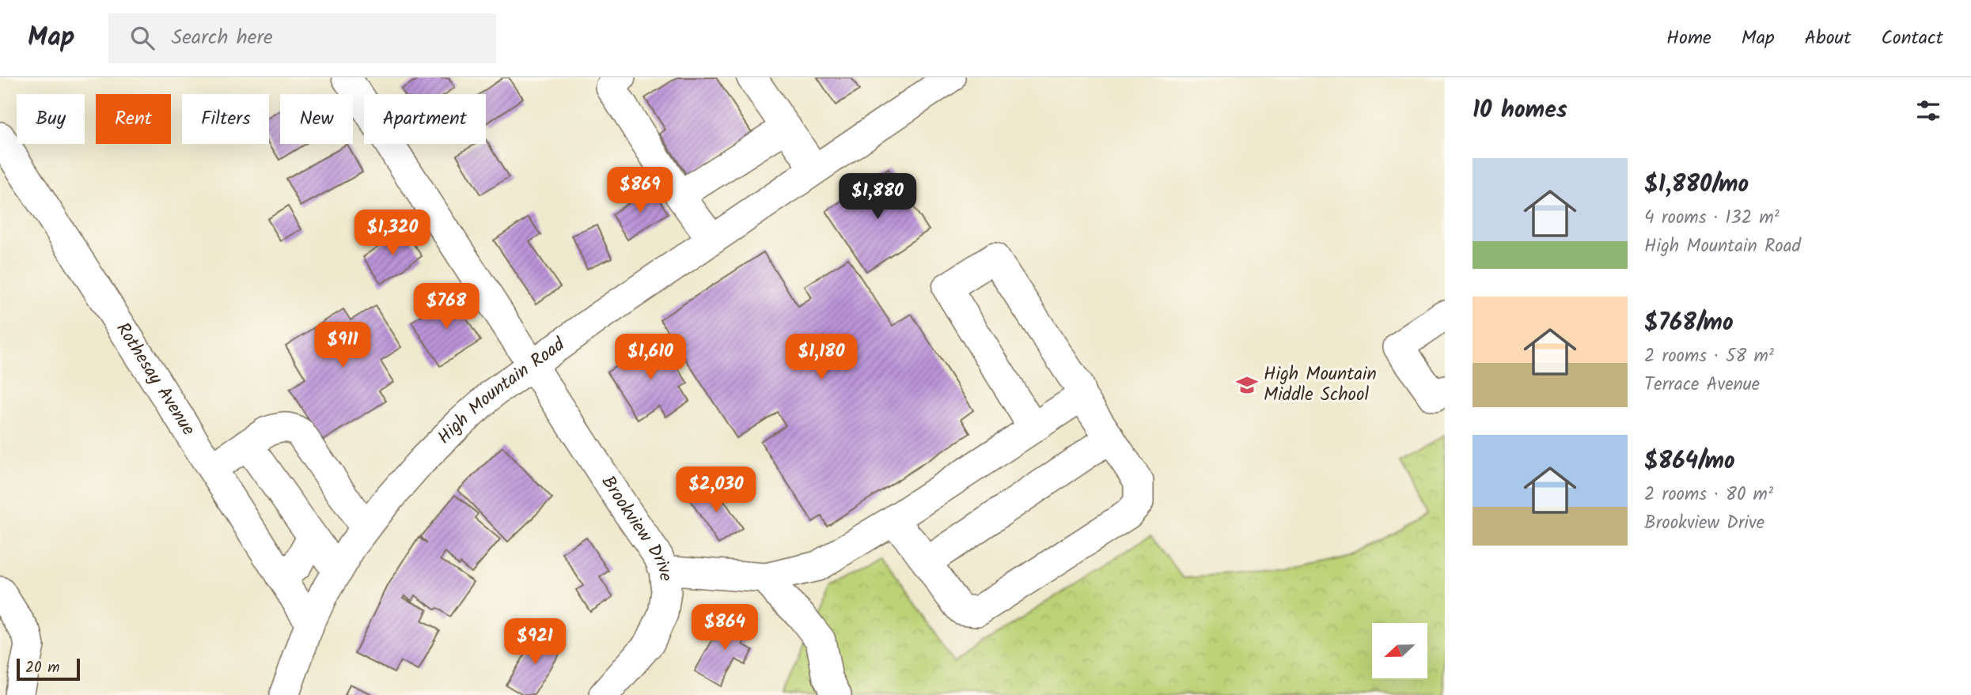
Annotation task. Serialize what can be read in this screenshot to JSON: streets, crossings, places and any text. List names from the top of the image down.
{
  "streets": {
    "street": ["Rothesay Avenue", "High Mountain Road", "Brookview Drive"]
  },
  "crossings": [
    ["Rothesay Avenue", "High Mountain Road"],
    ["High Mountain Road", "Brookview Drive"]
  ],
  "places": {
    "school or university": ["High Mountain Middle School"]
  },
  "scale_bar": "20 m",
  "north": "left",
  "page": {
    "header": "Map",
    "search": "Search here",
    "nav": [
      "Home",
      "Map",
      "About",
      "Contact"
    ],
    "heading": "10 homes",
    "chip": [
      "Buy",
      "Rent",
      "Filters",
      "New",
      "Apartment"
    ],
    "list": [
      {
        "name": "$1,880/mo",
        "note": "4 rooms · 132 m² · High Mountain Road"
      },
      {
        "name": "$768/mo",
        "note": "2 rooms · 58 m² · Terrace Avenue"
      },
      {
        "name": "$864/mo",
        "note": "2 rooms · 80 m² · Brookview Drive"
      }
    ],
    "price": [
      "$869",
      "$1,880",
      "$1,320",
      "$768",
      "$911",
      "$1,610",
      "$1,180",
      "$2,030",
      "$864",
      "$921"
    ],
    "scale": "20 m"
  }
}
